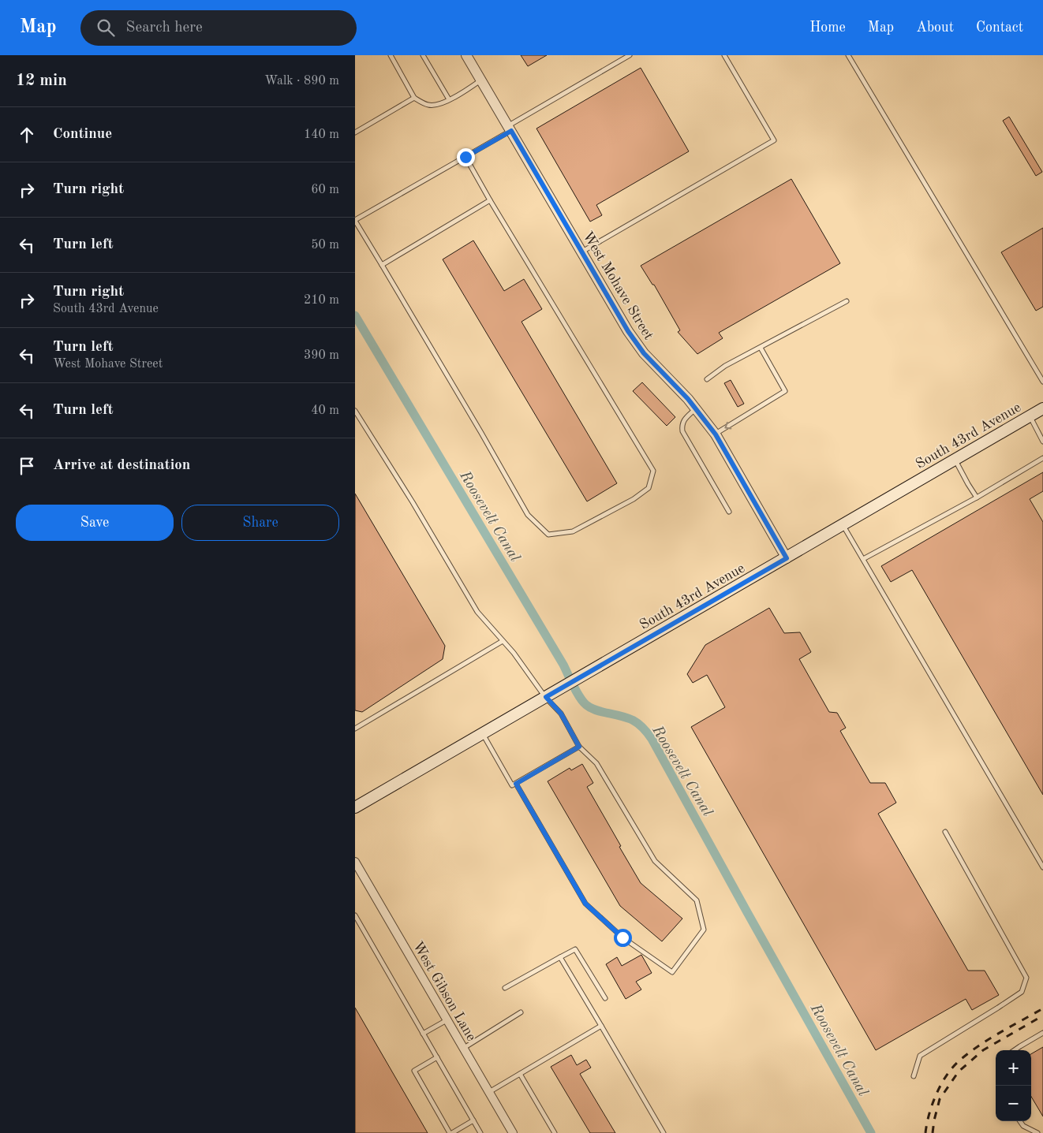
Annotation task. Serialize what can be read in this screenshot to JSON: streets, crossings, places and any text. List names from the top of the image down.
{
  "streets": {
    "main road": ["South 43rd Avenue"],
    "street": ["West Mohave Street", "West Gibson Lane"]
  },
  "crossings": [
    ["West Mohave Street", "South 43rd Avenue"]
  ],
  "water": ["Roosevelt Canal"],
  "page": {
    "header": "Map",
    "search": "Search here",
    "nav": [
      "Home",
      "Map",
      "About",
      "Contact"
    ],
    "heading": ["12 min", "Walk · 890 m"],
    "list": [
      ["Continue", "140 m"],
      ["Turn right", "60 m"],
      ["Turn left", "50 m"],
      ["Turn right", "South 43rd Avenue", "210 m"],
      ["Turn left", "West Mohave Street", "390 m"],
      ["Turn left", "40 m"],
      "Arrive at destination"
    ],
    "buttons": ["Save", "Share"],
    "map_buttons": ["+", "−"]
  }
}
